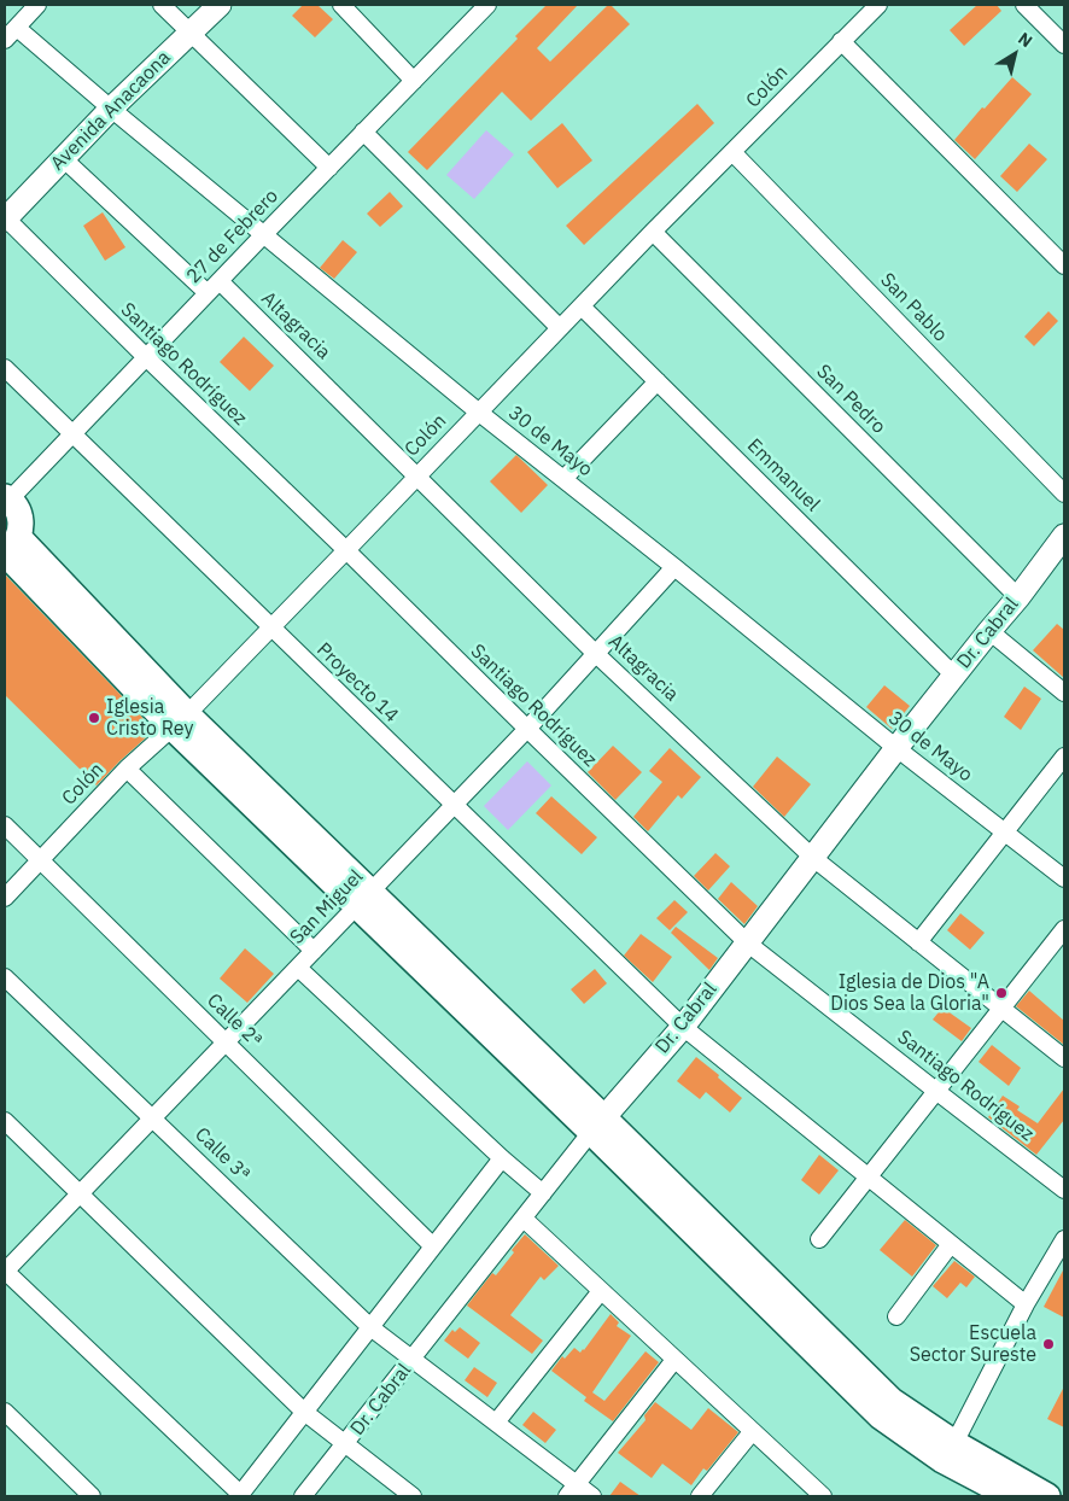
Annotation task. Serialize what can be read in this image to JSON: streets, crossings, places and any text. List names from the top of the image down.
{
  "streets": {
    "street": [
      "Colón",
      "Avenida Anacaona",
      "27 de Febrero",
      "San Pablo",
      "Altagracia",
      "Santiago Rodríguez",
      "San Pedro",
      "30 de Mayo",
      "Emmanuel",
      "Dr. Cabral",
      "Proyecto 14",
      "San Miguel",
      "Calle 2ª",
      "Calle 3ª"
    ]
  },
  "crossings": [
    ["Colón", "San Pablo"],
    ["Colón", "Altagracia"],
    ["Colón", "Santiago Rodríguez"],
    ["Colón", "San Pedro"],
    ["Colón", "30 de Mayo"],
    ["Colón", "Emmanuel"],
    ["Colón", "Proyecto 14"],
    ["Colón", "Calle 2ª"],
    ["Avenida Anacaona", "Santiago Rodríguez"],
    ["Avenida Anacaona", "30 de Mayo"],
    ["27 de Febrero", "Altagracia"],
    ["27 de Febrero", "Santiago Rodríguez"],
    ["27 de Febrero", "30 de Mayo"],
    ["27 de Febrero", "Proyecto 14"],
    ["Altagracia", "Dr. Cabral"],
    ["Altagracia", "San Miguel"],
    ["Santiago Rodríguez", "Dr. Cabral"],
    ["Santiago Rodríguez", "San Miguel"],
    ["San Pedro", "Dr. Cabral"],
    ["30 de Mayo", "Dr. Cabral"],
    ["30 de Mayo", "San Miguel"],
    ["Emmanuel", "Dr. Cabral"],
    ["Dr. Cabral", "Proyecto 14"],
    ["Dr. Cabral", "Calle 3ª"],
    ["Proyecto 14", "San Miguel"],
    ["San Miguel", "Calle 2ª"],
    ["San Miguel", "Calle 3ª"]
  ],
  "places": ["Iglesia Cristo Rey", "Iglesia de Dios \"A Dios Sea la Gloria\"", "Escuela Sector Sureste"],
  "north": "top right"
}
